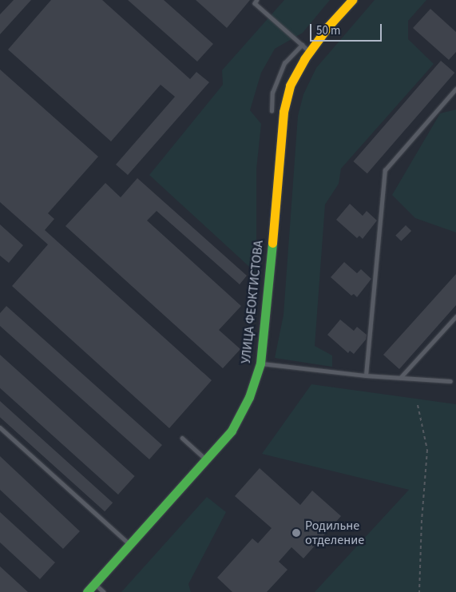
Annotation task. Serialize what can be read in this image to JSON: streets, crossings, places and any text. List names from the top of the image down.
{
  "streets": {
    "street": ["УЛИЦА ФЕОКТИСТОВА"]
  },
  "places": ["Родильне отделение"],
  "scale_bar": "50 m"
}
